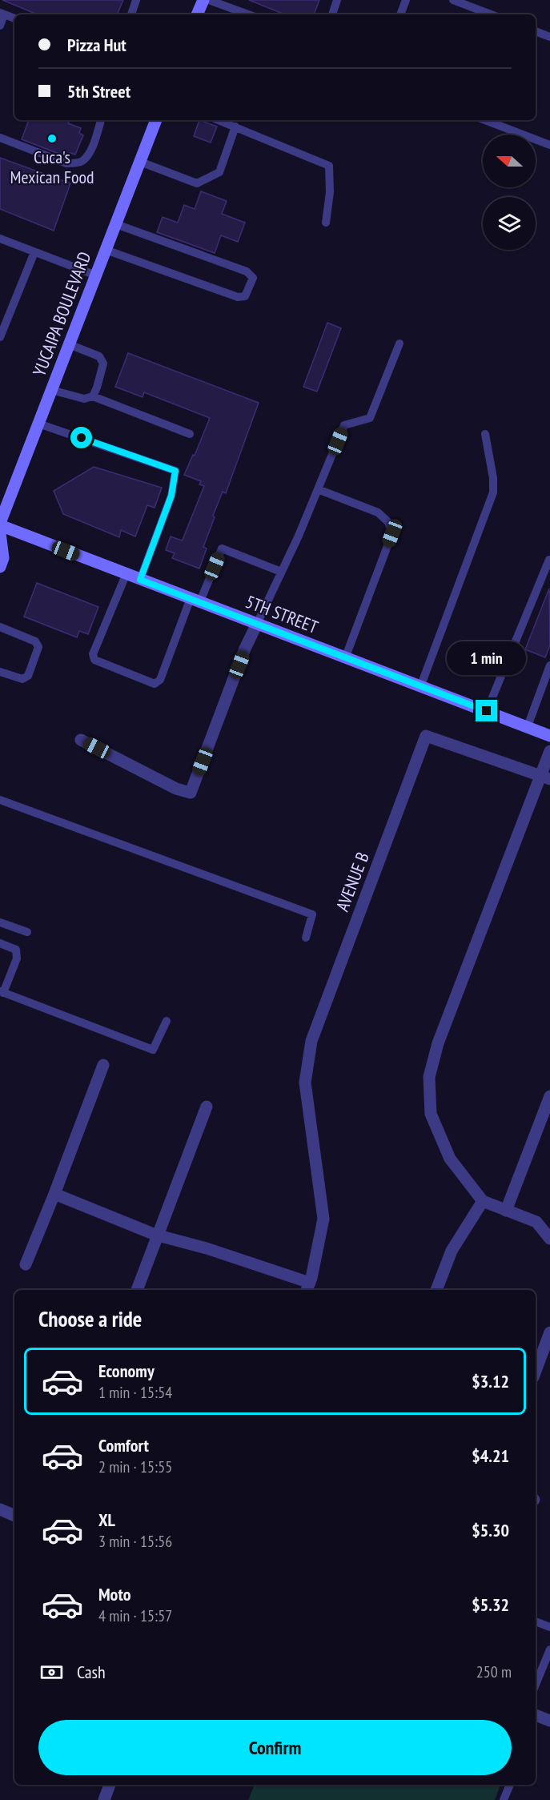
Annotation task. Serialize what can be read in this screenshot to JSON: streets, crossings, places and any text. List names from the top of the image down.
{
  "streets": {
    "main road": ["YUCAIPA BOULEVARD", "5TH STREET"],
    "street": ["AVENUE B"]
  },
  "crossings": [
    ["YUCAIPA BOULEVARD", "5TH STREET"]
  ],
  "places": ["Cuca's Mexican Food"],
  "north": "left",
  "page": {
    "banner": ["Pizza Hut", "5th Street"],
    "bubble": "1 min",
    "heading": "Choose a ride",
    "list": [
      {
        "name": "Economy",
        "note": "1 min · 15:54",
        "value": "$3.12"
      },
      {
        "name": "Comfort",
        "note": "2 min · 15:55",
        "value": "$4.21"
      },
      {
        "name": "XL",
        "note": "3 min · 15:56",
        "value": "$5.30"
      },
      {
        "name": "Moto",
        "note": "4 min · 15:57",
        "value": "$5.32"
      }
    ],
    "pay": ["Cash", "250 m"],
    "buttons": "Confirm"
  }
}
